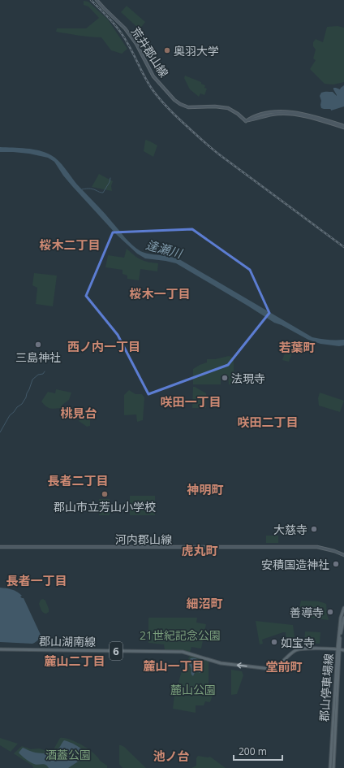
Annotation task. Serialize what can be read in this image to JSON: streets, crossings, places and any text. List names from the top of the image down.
{
  "streets": {
    "main road": [
      "荒井郡山線",
      "河内郡山線",
      "郡山湖南線",
      "6",
      "郡山停車場線"
    ]
  },
  "crossings": [
    ["郡山湖南線", "郡山停車場線"]
  ],
  "one_way": ["郡山湖南線"],
  "districts": [
    "桜木二丁目",
    "桜木一丁目",
    "西ノ内一丁目",
    "若葉町",
    "咲田一丁目",
    "桃見台",
    "咲田二丁目",
    "長者二丁目",
    "神明町",
    "虎丸町",
    "長者一丁目",
    "細沼町",
    "麓山二丁目",
    "麓山一丁目",
    "堂前町",
    "池ノ台"
  ],
  "water": ["逢瀬川"],
  "parks": ["21世紀記念公園", "麓山公園", "酒蓋公園"],
  "places": [
    "奥羽大学",
    "三島神社",
    "法現寺",
    "郡山市立芳山小学校",
    "大慈寺",
    "安積国造神社",
    "善導寺",
    "如宝寺"
  ],
  "scale_bar": "200 m"
}
